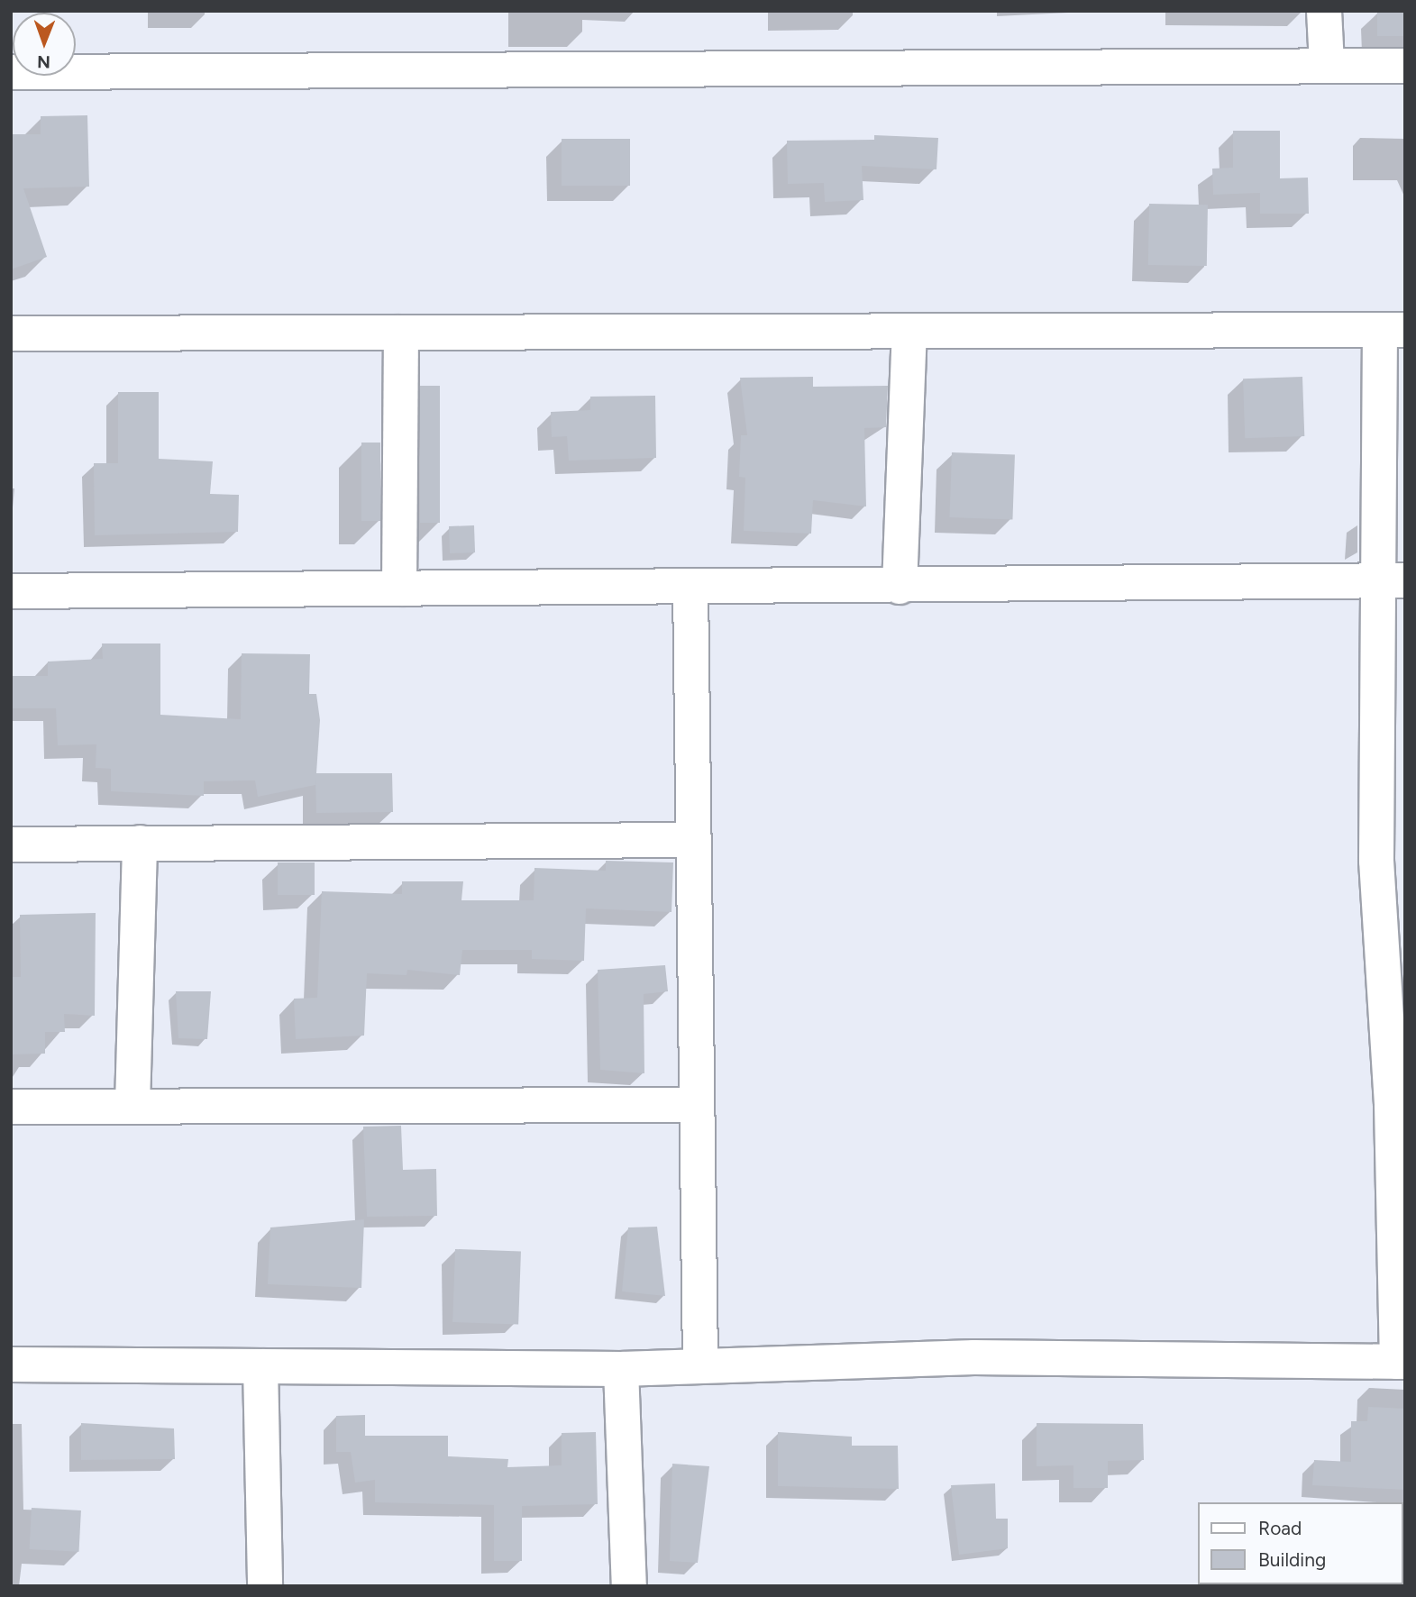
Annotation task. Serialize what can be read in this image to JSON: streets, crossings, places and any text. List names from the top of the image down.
{
  "legend": ["Road", "Building"],
  "north": "bottom"
}
